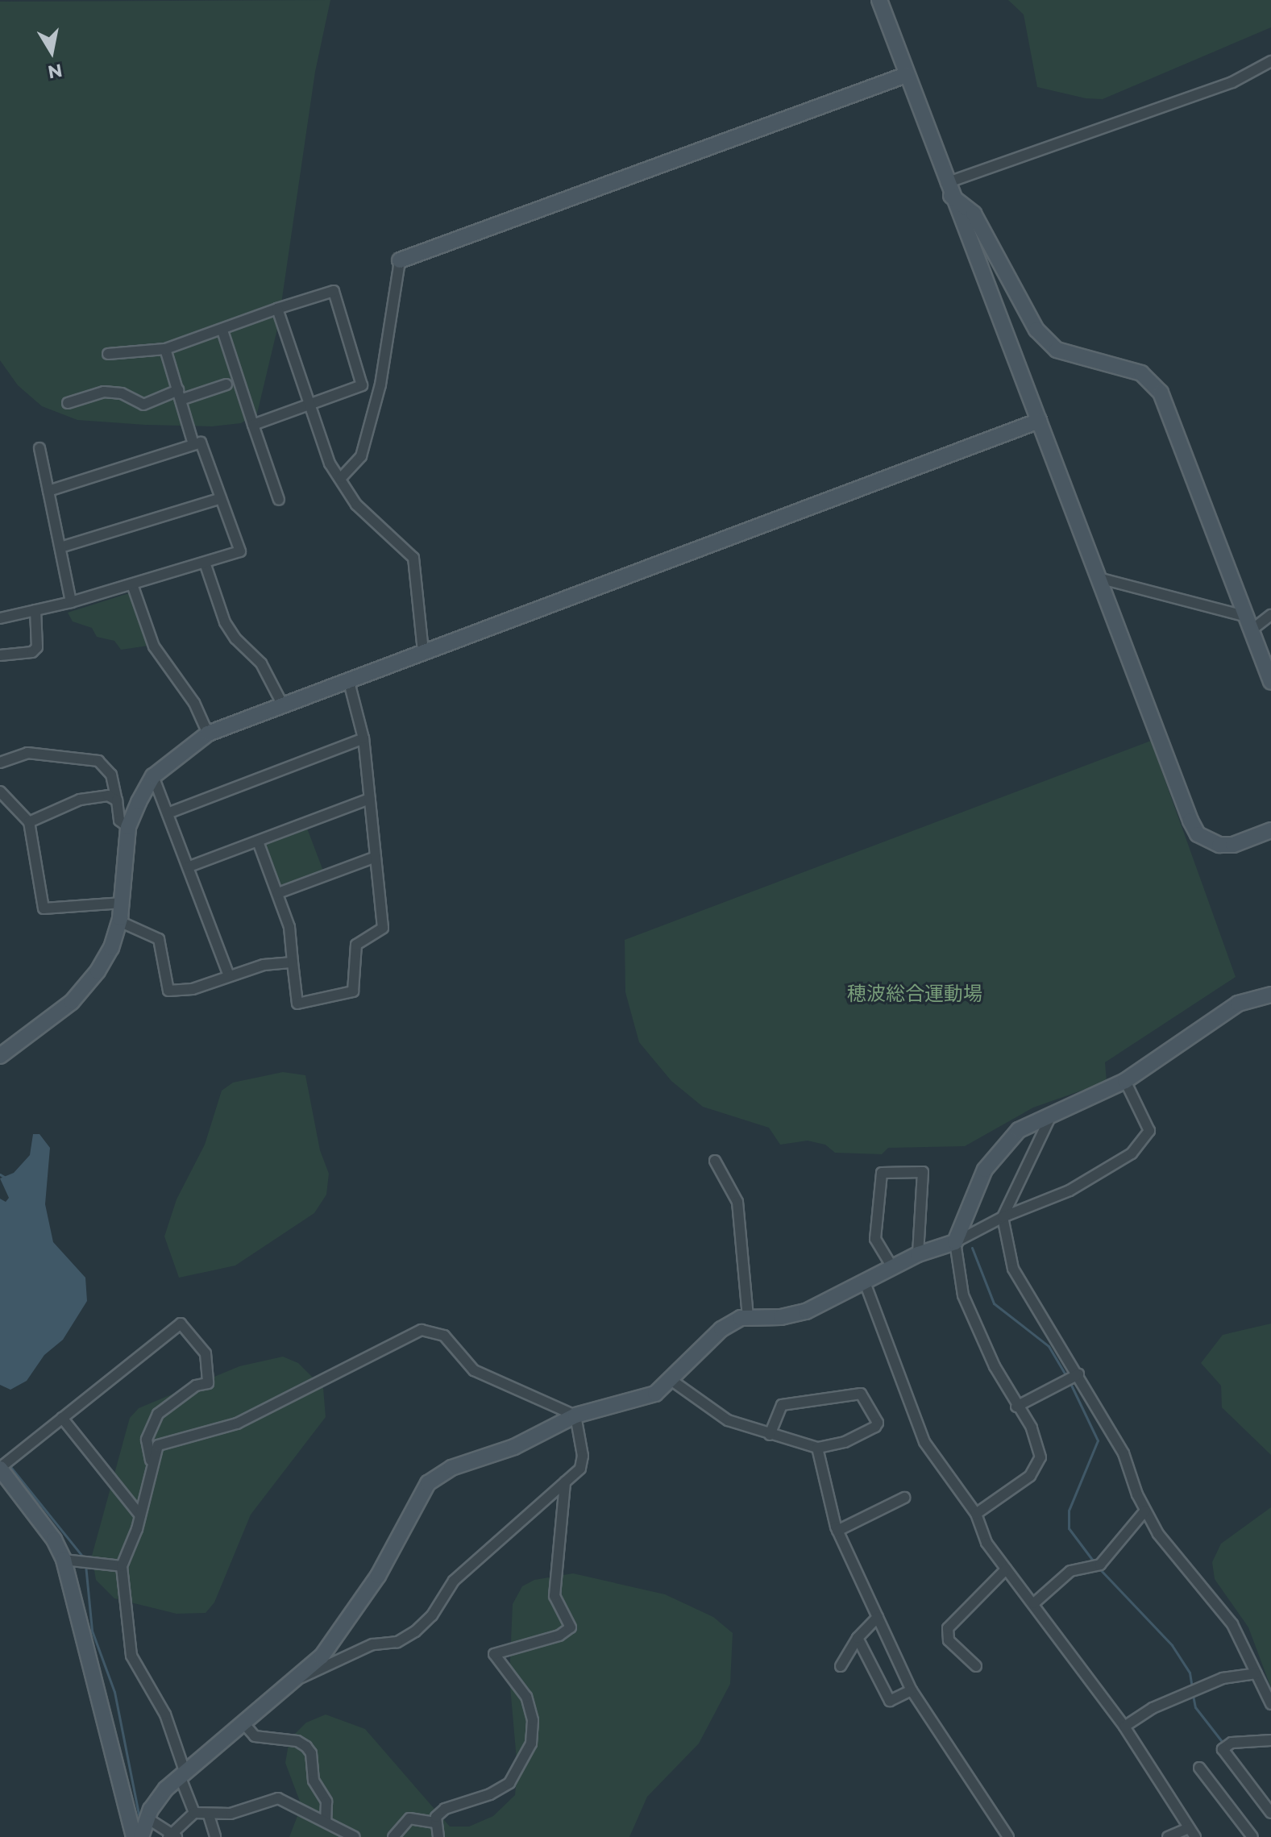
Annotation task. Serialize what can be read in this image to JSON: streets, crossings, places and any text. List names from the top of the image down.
{
  "parks": ["穂波総合運動場"],
  "north": "bottom"
}
